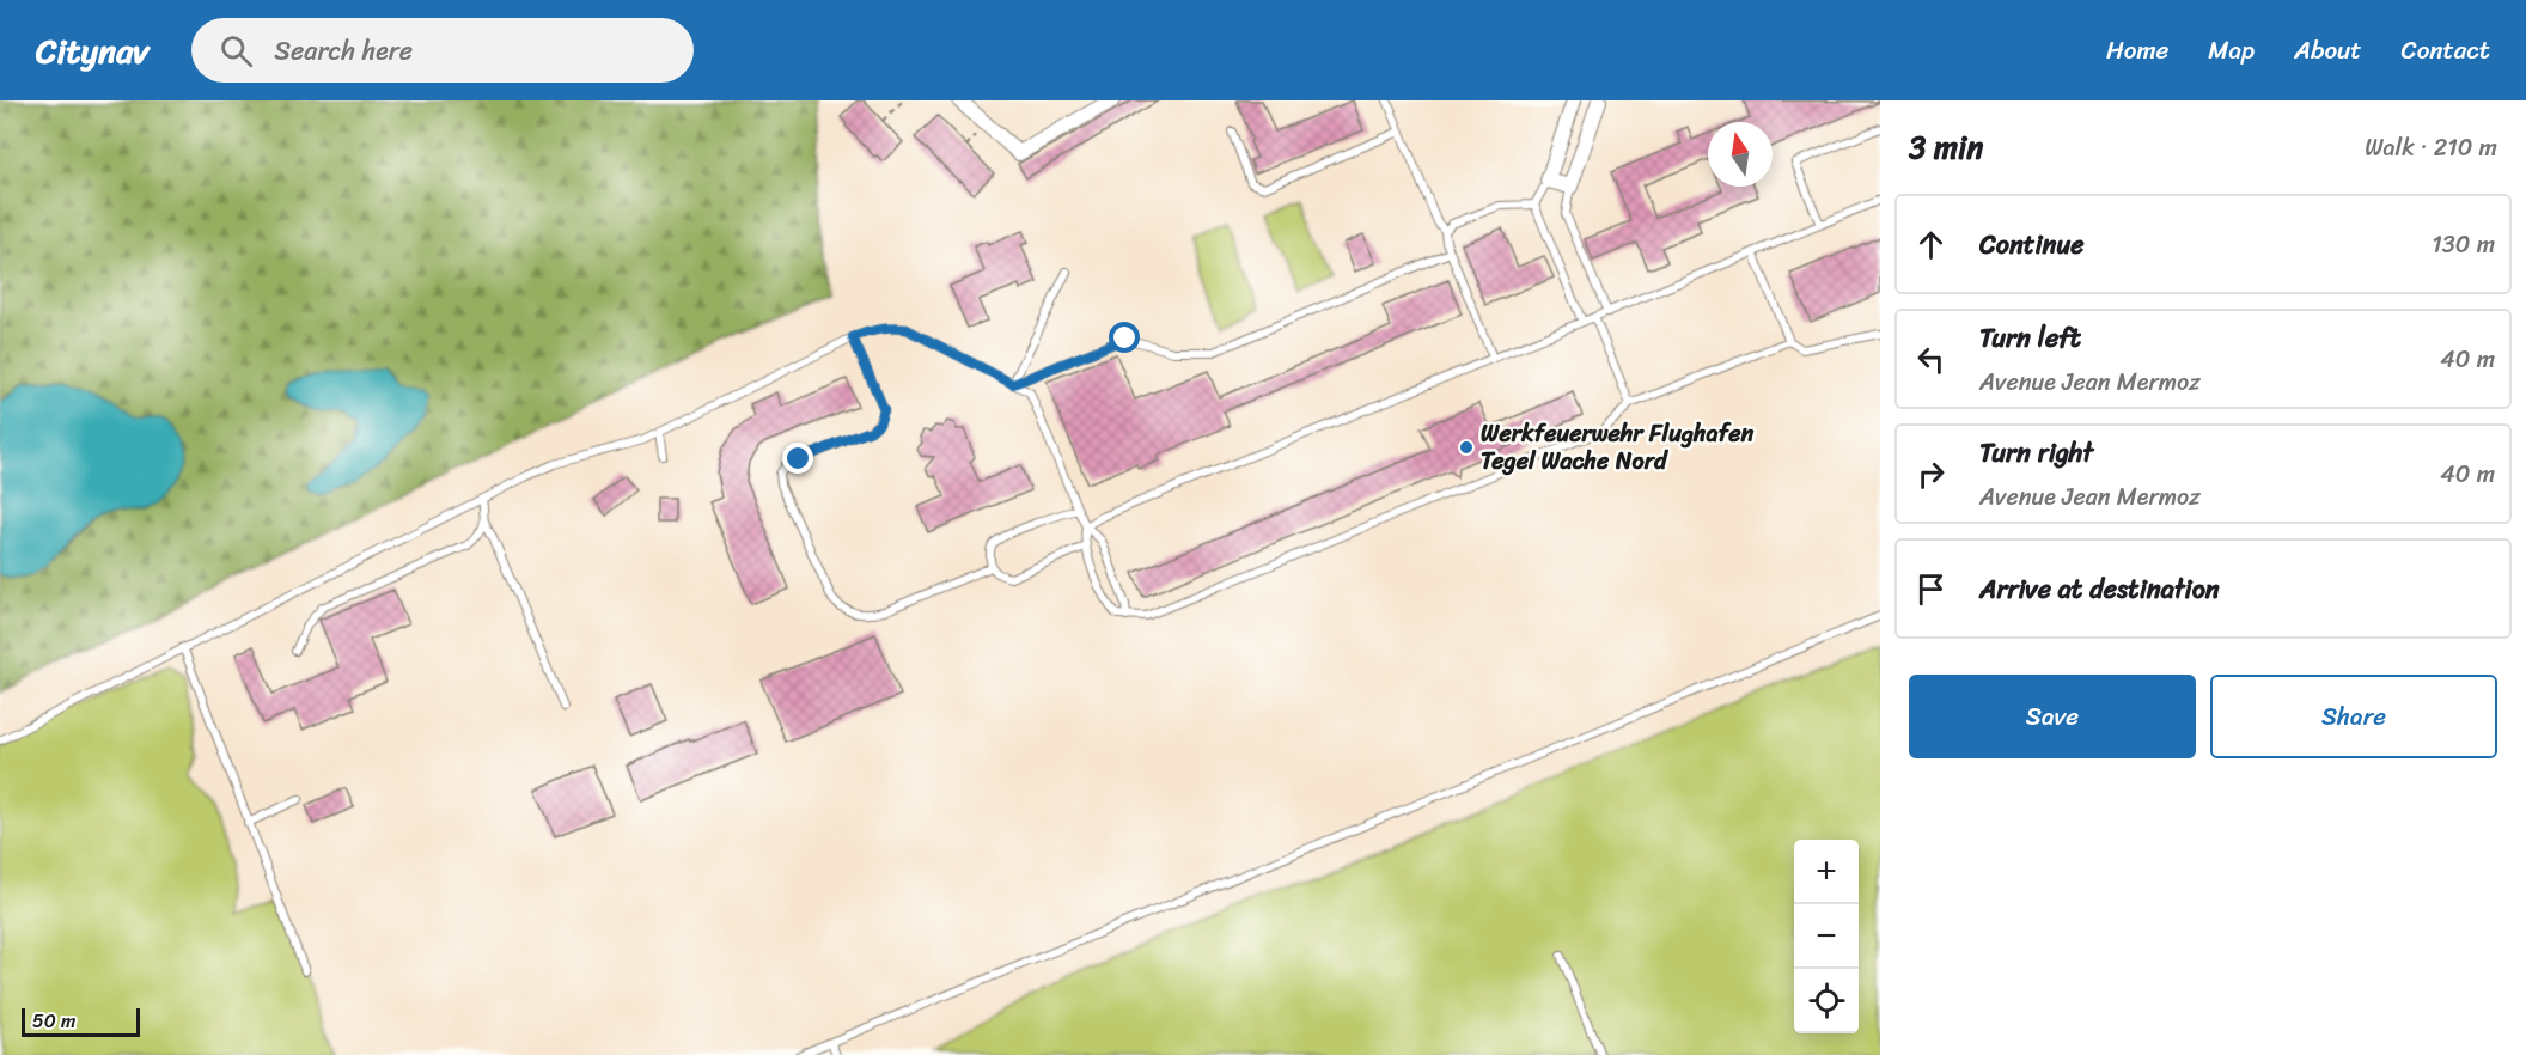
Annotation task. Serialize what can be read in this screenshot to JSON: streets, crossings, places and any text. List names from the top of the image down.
{
  "places": ["Werkfeuerwehr Flughafen Tegel Wache Nord"],
  "scale_bar": "50 m",
  "north": "top",
  "page": {
    "header": "Citynav",
    "search": "Search here",
    "nav": [
      "Home",
      "Map",
      "About",
      "Contact"
    ],
    "heading": ["3 min", "Walk · 210 m"],
    "list": [
      ["Continue", "130 m"],
      ["Turn left", "Avenue Jean Mermoz", "40 m"],
      ["Turn right", "Avenue Jean Mermoz", "40 m"],
      "Arrive at destination"
    ],
    "buttons": ["Save", "Share"],
    "map_buttons": ["+", "−"],
    "scale": "50 m"
  }
}
